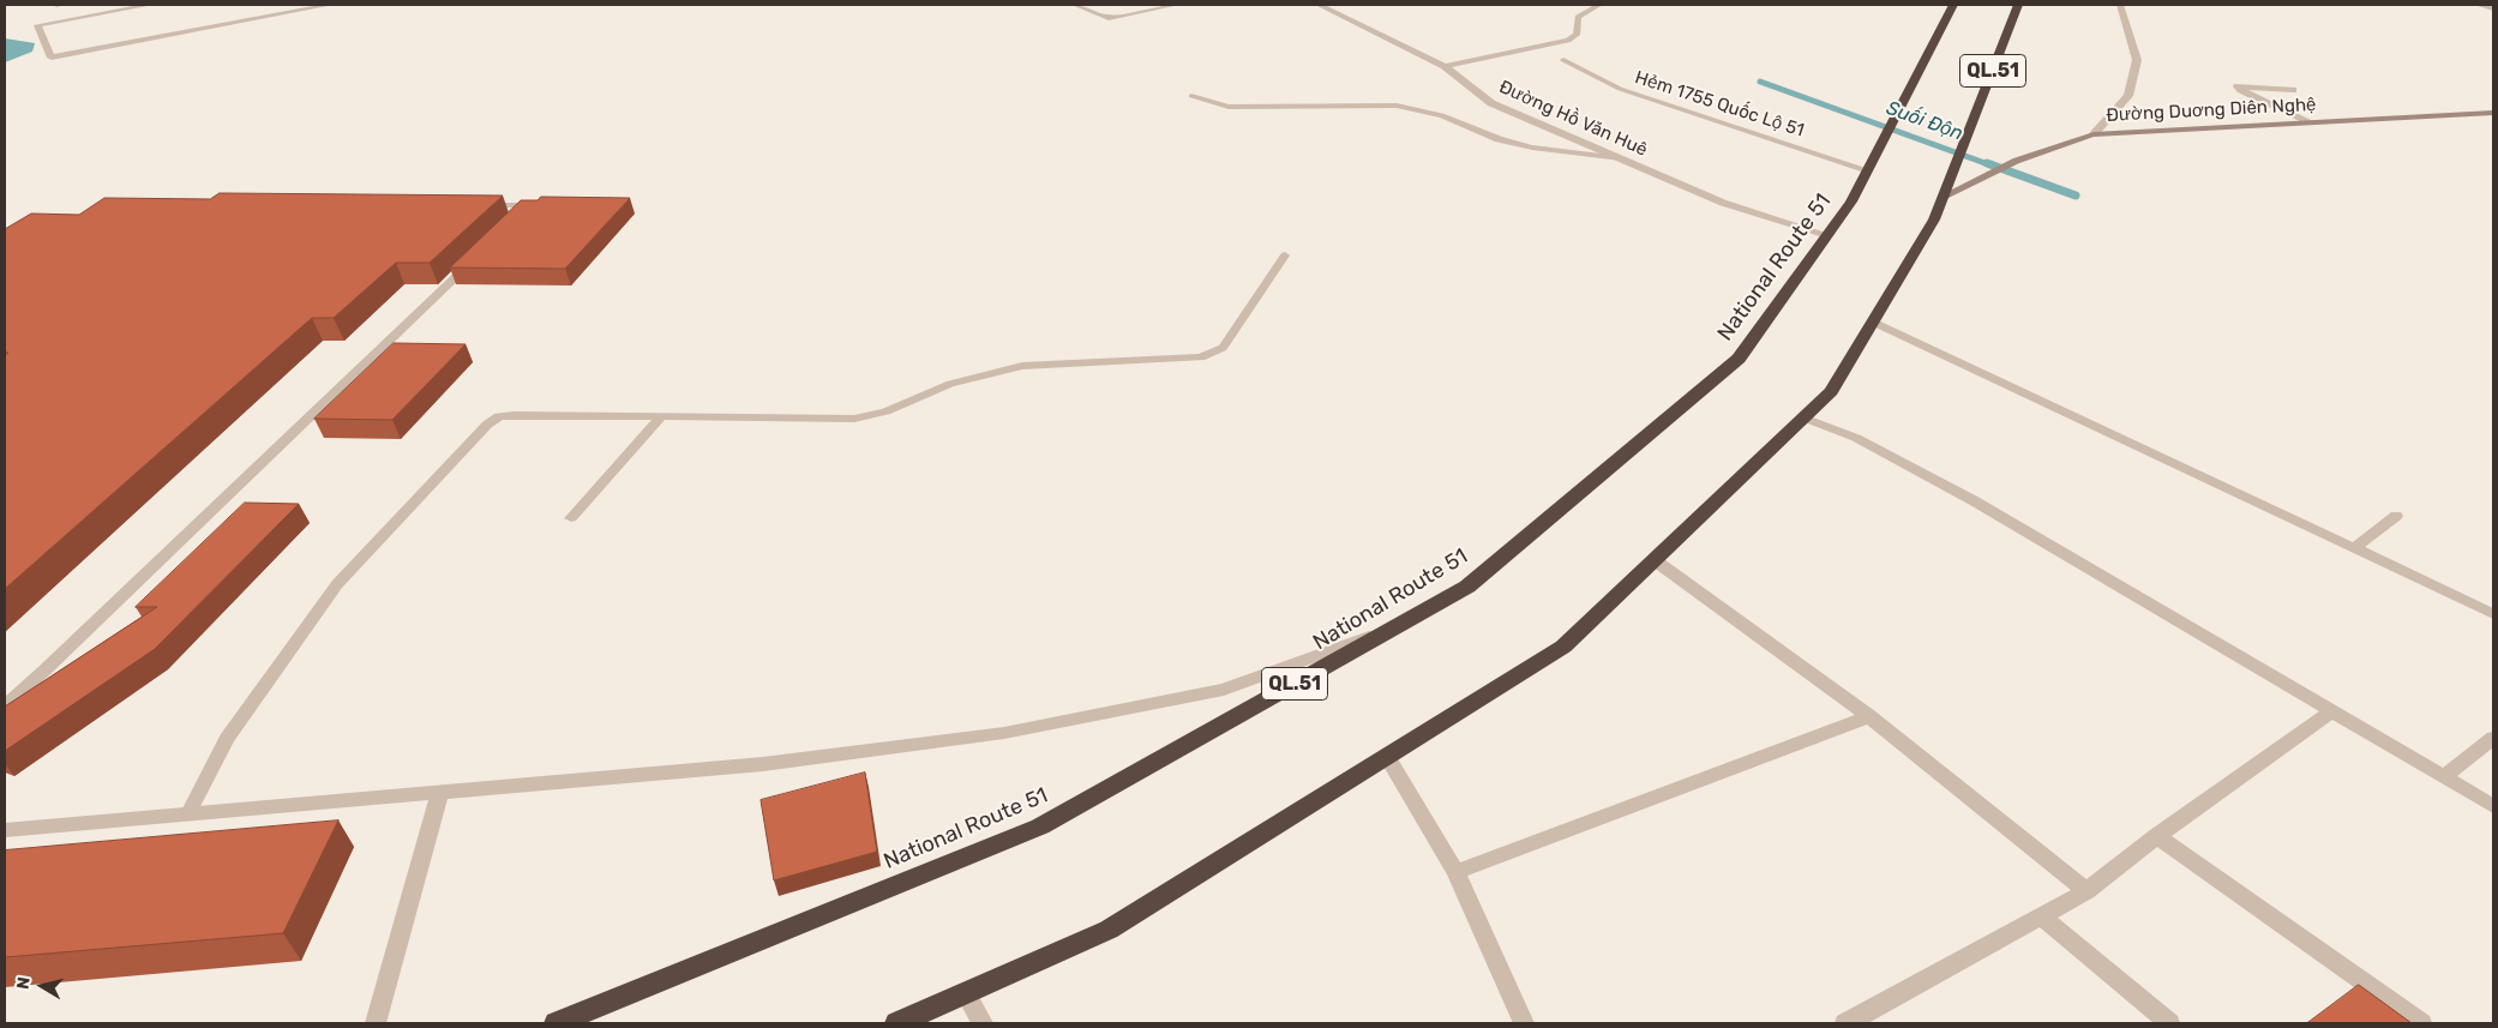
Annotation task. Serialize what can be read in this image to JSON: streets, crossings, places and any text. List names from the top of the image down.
{
  "streets": {
    "highway": ["QL.51", "National Route 51"],
    "street": ["Đường Duơng Diên Nghệ", "Đường Hồ Văn Huê"],
    "lane": ["Hẻm 1755 Quốc Lộ 51"]
  },
  "crossings": [
    ["QL.51", "Đường Duơng Diên Nghệ"],
    ["Hẻm 1755 Quốc Lộ 51", "National Route 51"],
    ["Đường Hồ Văn Huê", "National Route 51"]
  ],
  "water": ["Suối Độn"],
  "north": "left"
}
